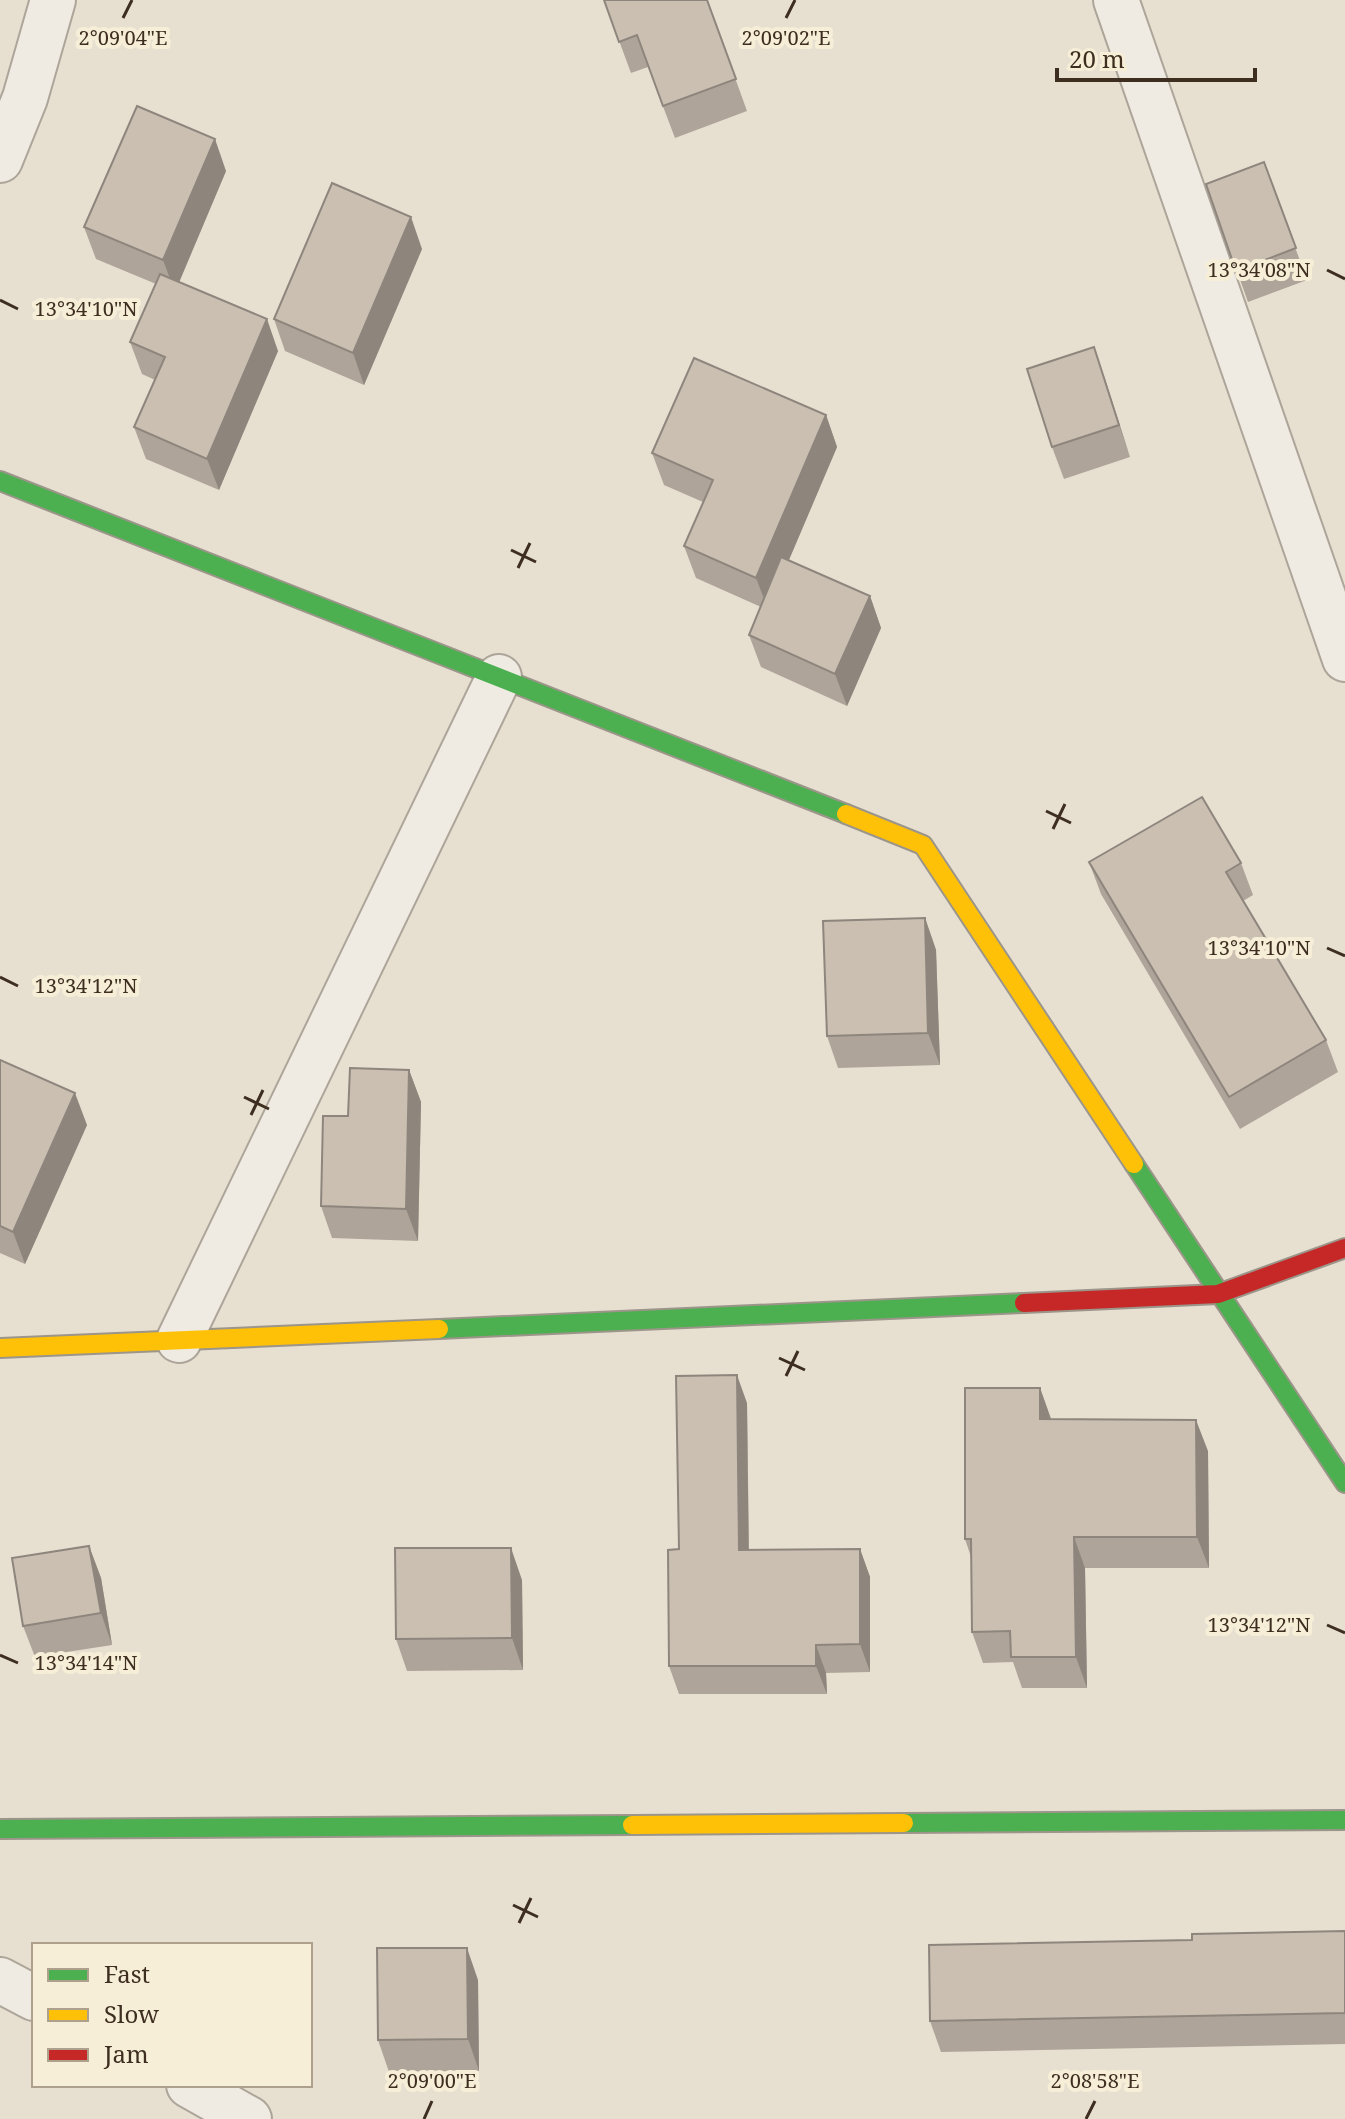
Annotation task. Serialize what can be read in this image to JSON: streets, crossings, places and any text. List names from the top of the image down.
{
  "legend": ["Fast", "Slow", "Jam"],
  "scale_bar": "20 m",
  "coordinates": [
    "2°09'04\"E",
    "2°09'02\"E",
    "13°34'08\"N",
    "13°34'10\"N",
    "13°34'12\"N",
    "13°34'14\"N",
    "2°09'00\"E",
    "2°08'58\"E"
  ]
}
